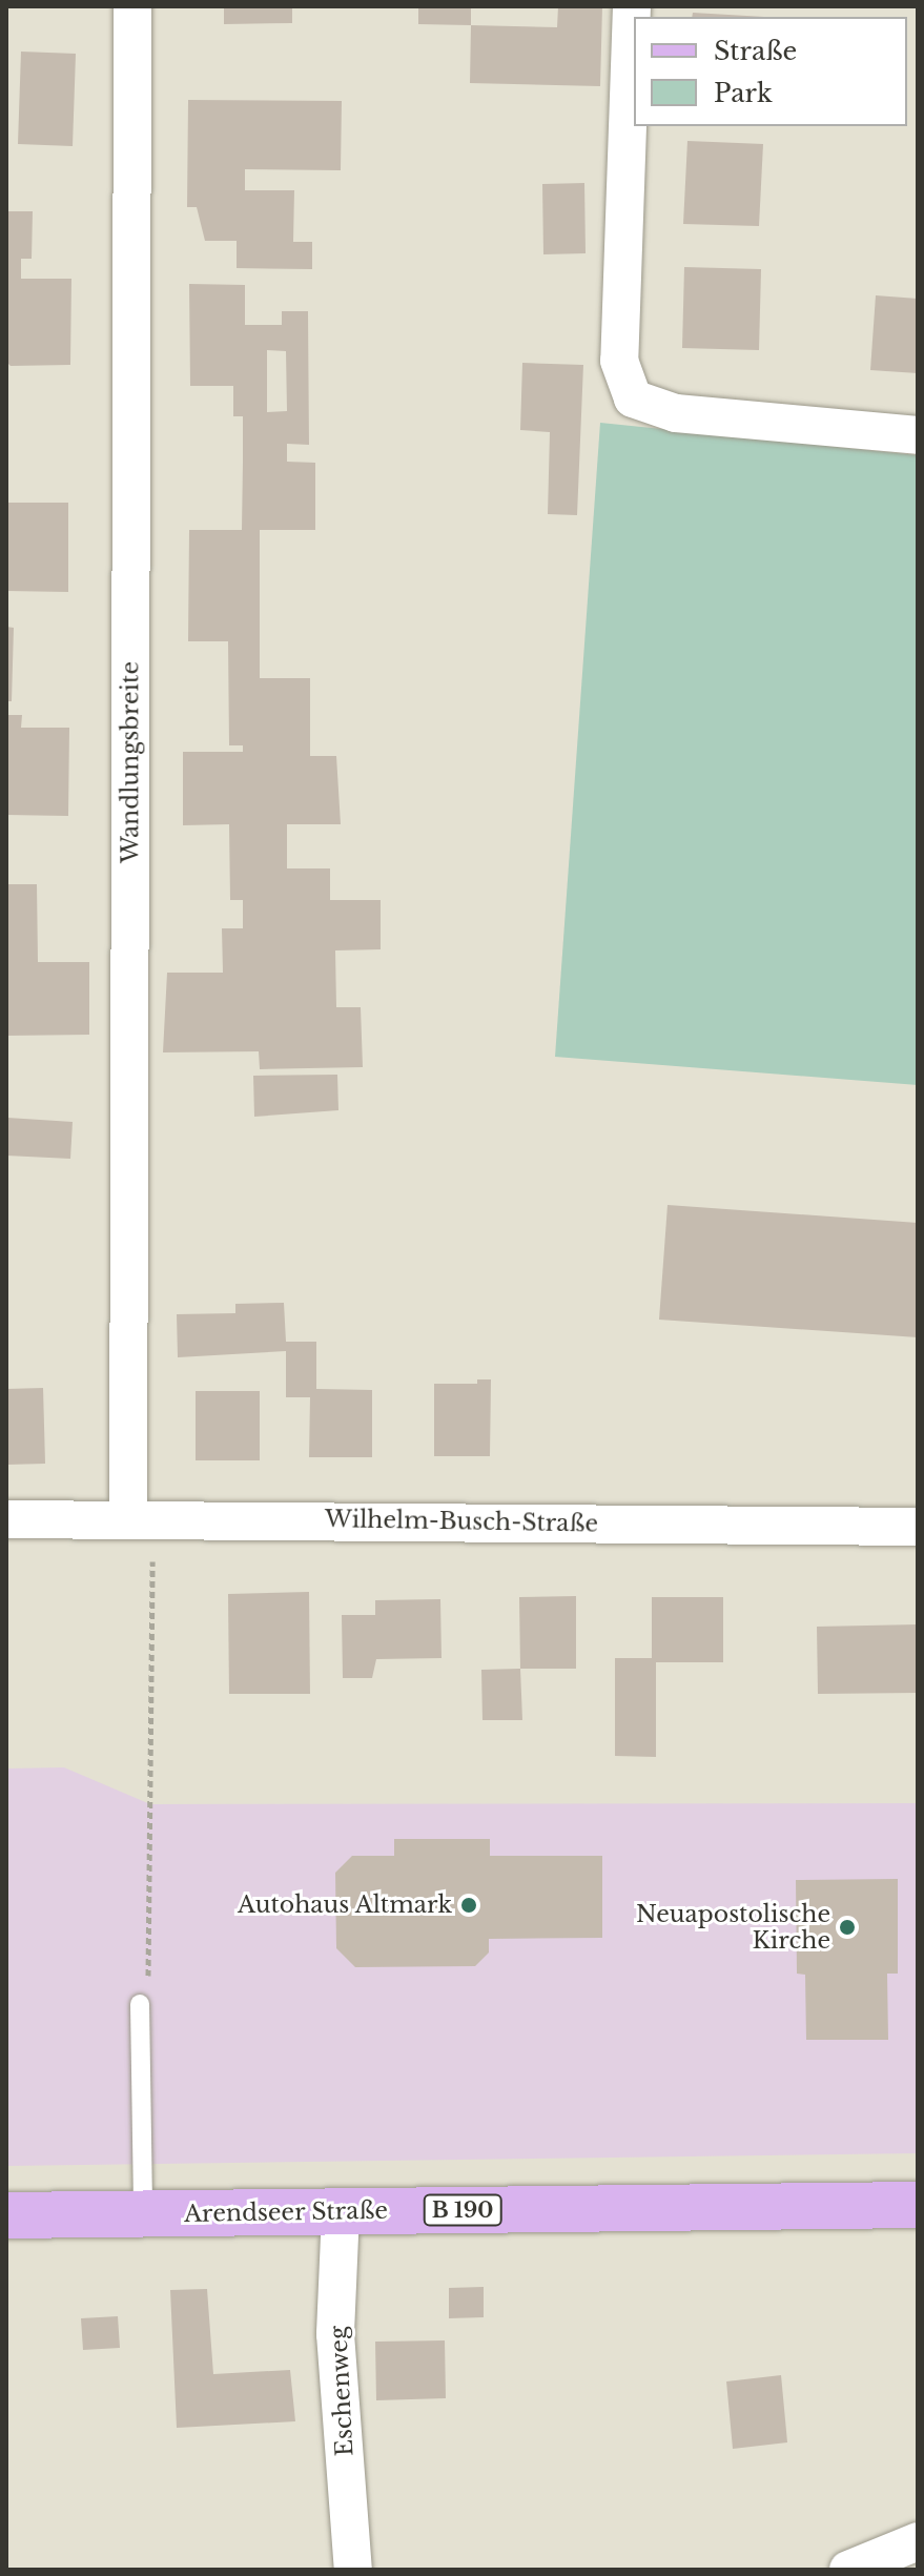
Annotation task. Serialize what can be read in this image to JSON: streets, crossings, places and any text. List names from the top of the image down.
{
  "streets": {
    "main road": ["B 190", "Arendseer Straße"],
    "street": ["Wandlungsbreite", "Wilhelm-Busch-Straße", "Eschenweg"]
  },
  "crossings": [
    ["Wandlungsbreite", "Wilhelm-Busch-Straße"],
    ["Arendseer Straße", "Eschenweg"]
  ],
  "places": ["Autohaus Altmark", "Neuapostolische Kirche"],
  "legend": ["Straße", "Park"]
}
